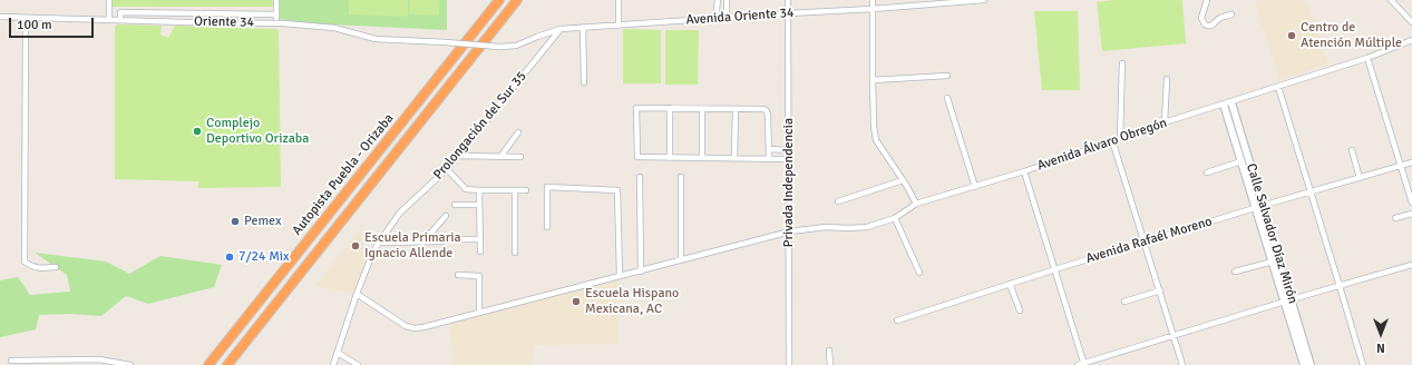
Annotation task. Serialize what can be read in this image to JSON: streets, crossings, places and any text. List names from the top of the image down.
{
  "streets": {
    "highway": ["Autopista Puebla - Orizaba"],
    "street": [
      "Avenida Oriente 34",
      "Oriente 34",
      "Prolongación del Sur 35",
      "Avenida Álvaro Obregón",
      "Privada Independencia",
      "Calle Salvador Díaz Mirón",
      "Avenida Rafaél Moreno"
    ]
  },
  "crossings": [
    ["Avenida Oriente 34", "Oriente 34"],
    ["Avenida Oriente 34", "Prolongación del Sur 35"],
    ["Avenida Oriente 34", "Privada Independencia"],
    ["Prolongación del Sur 35", "Avenida Álvaro Obregón"],
    ["Avenida Álvaro Obregón", "Privada Independencia"],
    ["Avenida Álvaro Obregón", "Calle Salvador Díaz Mirón"],
    ["Calle Salvador Díaz Mirón", "Avenida Rafaél Moreno"]
  ],
  "places": [
    "Centro de Atención Múltiple",
    "Complejo Deportivo Orizaba",
    "Pemex",
    "Escuela Primaria Ignacio Allende",
    "7/24 Mix",
    "Escuela Hispano Mexicana, AC"
  ],
  "scale_bar": "100 m",
  "north": "bottom"
}
